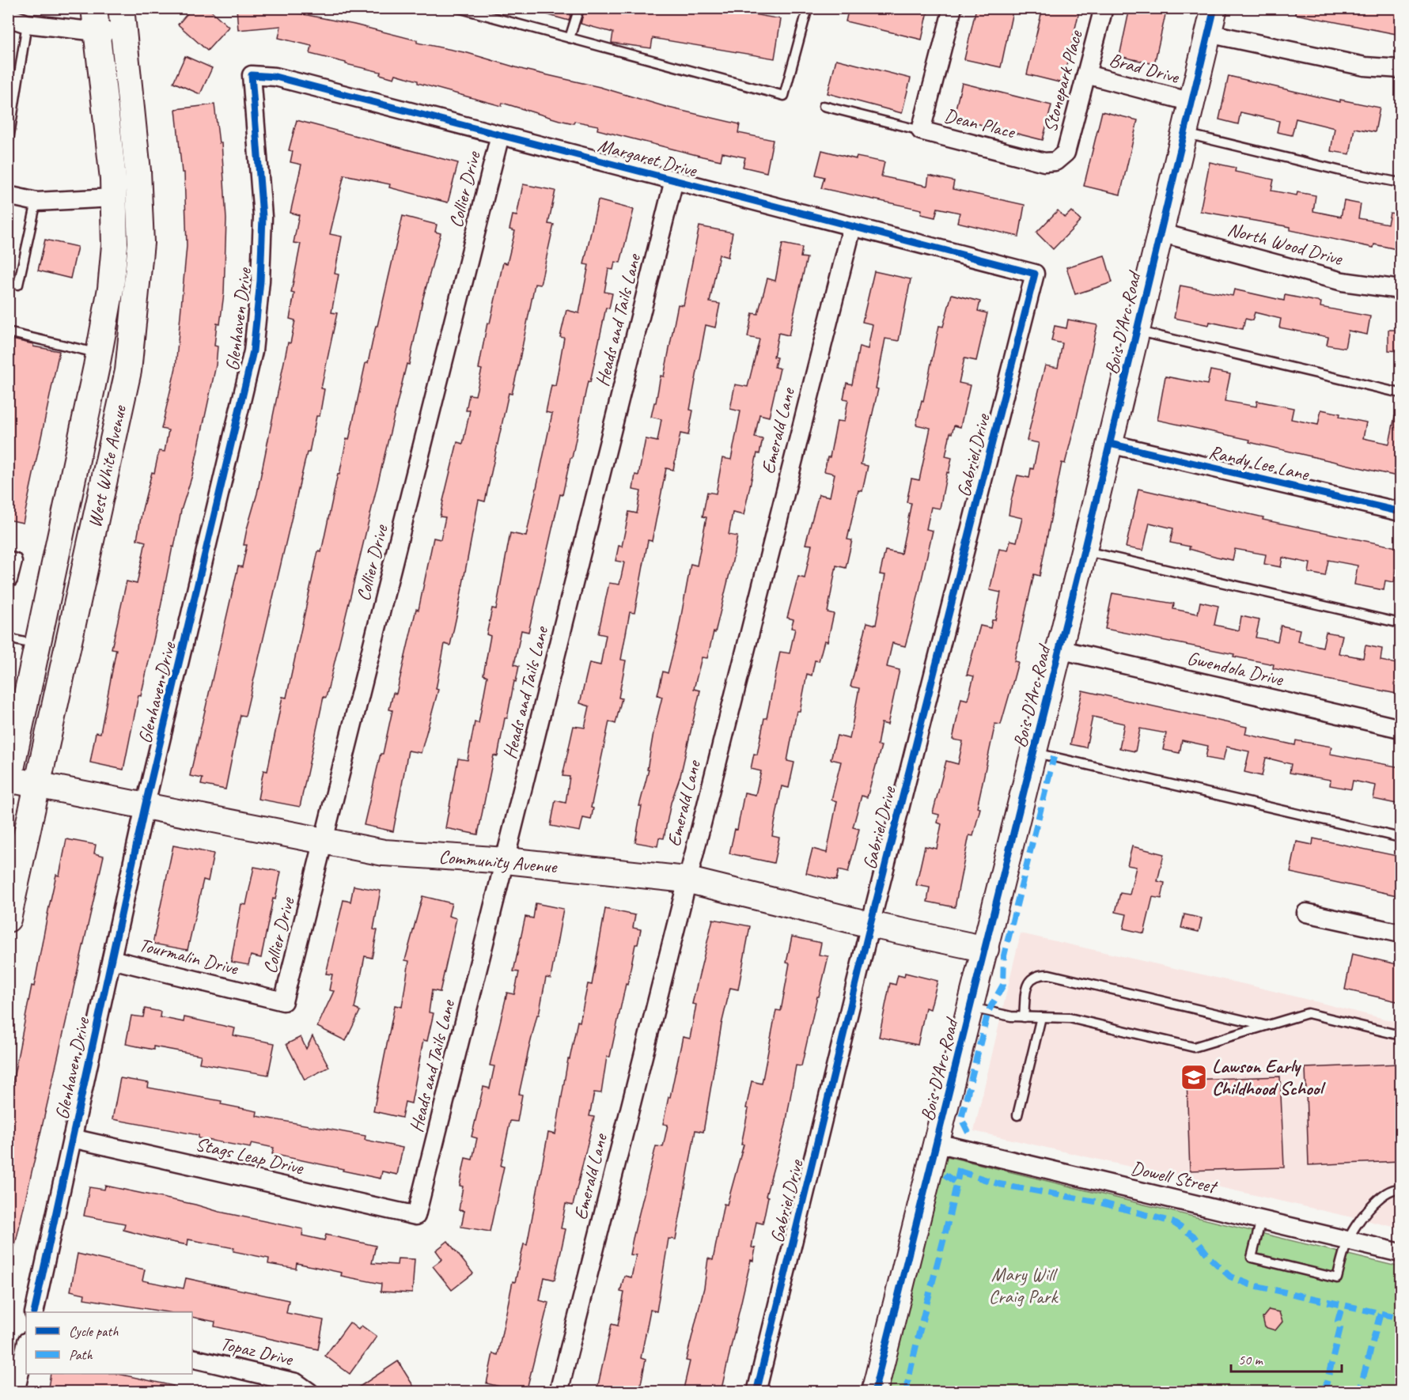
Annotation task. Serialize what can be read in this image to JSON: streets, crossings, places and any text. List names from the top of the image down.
{
  "streets": {
    "street": [
      "Brad Drive",
      "Stonepark Place",
      "Dean Place",
      "Margaret Drive",
      "Collier Drive",
      "North Wood Drive",
      "Glenhaven Drive",
      "Heads and Tails Lane",
      "Bois D'Arc Road",
      "Emerald Lane",
      "Gabriel Drive",
      "Randy Lee Lane",
      "West White Avenue",
      "Gwendola Drive",
      "Community Avenue",
      "Tourmalin Drive",
      "Stags Leap Drive",
      "Dowell Street",
      "Topaz Drive"
    ]
  },
  "crossings": [
    ["Brad Drive", "Stonepark Place"],
    ["Brad Drive", "Bois D'Arc Road"],
    ["Stonepark Place", "Dean Place"],
    ["Margaret Drive", "Collier Drive"],
    ["Margaret Drive", "Glenhaven Drive"],
    ["Margaret Drive", "Heads and Tails Lane"],
    ["Margaret Drive", "Emerald Lane"],
    ["Margaret Drive", "Gabriel Drive"],
    ["Collier Drive", "Community Avenue"],
    ["Collier Drive", "Tourmalin Drive"],
    ["North Wood Drive", "Bois D'Arc Road"],
    ["Glenhaven Drive", "Community Avenue"],
    ["Glenhaven Drive", "Tourmalin Drive"],
    ["Glenhaven Drive", "Stags Leap Drive"],
    ["Heads and Tails Lane", "Community Avenue"],
    ["Heads and Tails Lane", "Stags Leap Drive"],
    ["Bois D'Arc Road", "Randy Lee Lane"],
    ["Bois D'Arc Road", "Gwendola Drive"],
    ["Bois D'Arc Road", "Community Avenue"],
    ["Bois D'Arc Road", "Dowell Street"],
    ["Emerald Lane", "Community Avenue"],
    ["Gabriel Drive", "Community Avenue"],
    ["West White Avenue", "Community Avenue"]
  ],
  "parks": ["Mary Will Craig Park"],
  "places": {
    "school or university": ["Lawson Early Childhood School"]
  },
  "legend": ["Cycle path", "Path"],
  "scale_bar": "50 m"
}
